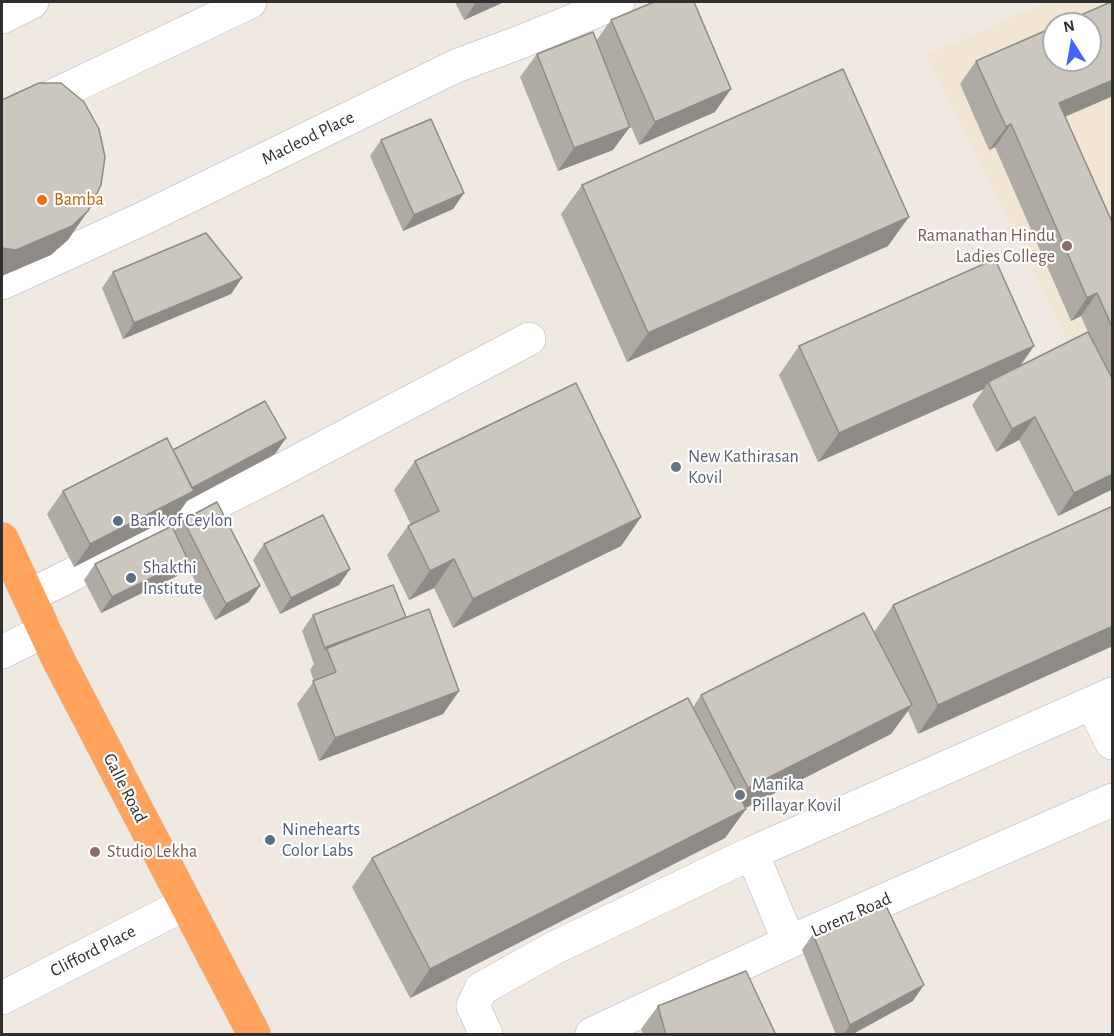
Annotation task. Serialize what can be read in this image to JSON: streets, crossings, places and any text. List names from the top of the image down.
{
  "streets": {
    "highway": ["Galle Road"],
    "street": ["Macleod Place", "Lorenz Road", "Clifford Place"]
  },
  "crossings": [
    ["Galle Road", "Clifford Place"]
  ],
  "places": [
    "Bamba",
    "Ramanathan Hindu Ladies College",
    "New Kathirasan Kovil",
    "Bank of Ceylon",
    "Shakthi Institute",
    "Manika Pillayar Kovil",
    "Ninehearts Color Labs",
    "Studio Lekha"
  ],
  "north": "top"
}
